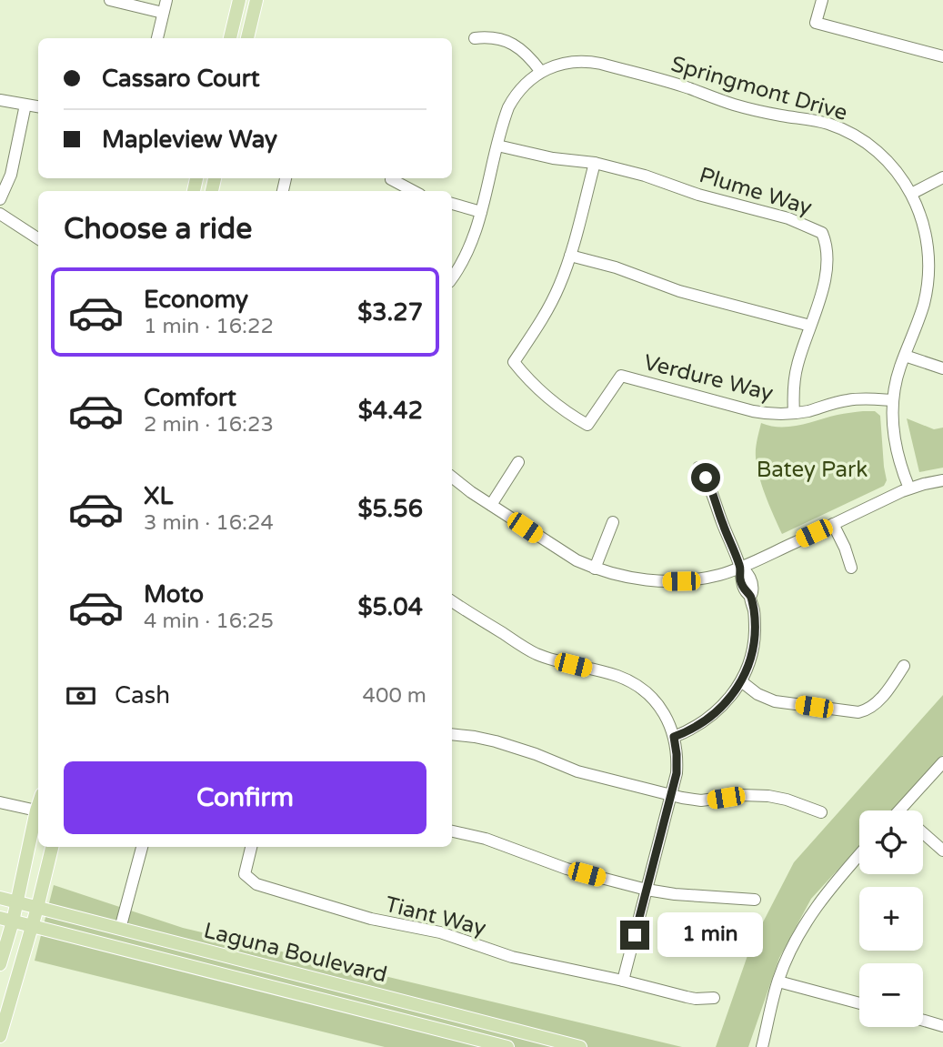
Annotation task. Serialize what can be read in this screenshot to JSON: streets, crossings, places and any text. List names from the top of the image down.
{
  "streets": {
    "main road": ["Laguna Boulevard"],
    "street": [
      "Springmont Drive",
      "Plume Way",
      "Verdure Way",
      "Tiant Way"
    ]
  },
  "crossings": [
    ["Springmont Drive", "Plume Way"],
    ["Springmont Drive", "Verdure Way"],
    ["Plume Way", "Verdure Way"]
  ],
  "parks": ["Batey Park"],
  "page": {
    "banner": ["Cassaro Court", "Mapleview Way"],
    "heading": "Choose a ride",
    "list": [
      {
        "name": "Economy",
        "note": "1 min · 16:22",
        "value": "$3.27"
      },
      {
        "name": "Comfort",
        "note": "2 min · 16:23",
        "value": "$4.42"
      },
      {
        "name": "XL",
        "note": "3 min · 16:24",
        "value": "$5.56"
      },
      {
        "name": "Moto",
        "note": "4 min · 16:25",
        "value": "$5.04"
      }
    ],
    "pay": ["Cash", "400 m"],
    "buttons": "Confirm",
    "map_buttons": ["+", "−"],
    "bubble": "1 min"
  }
}
